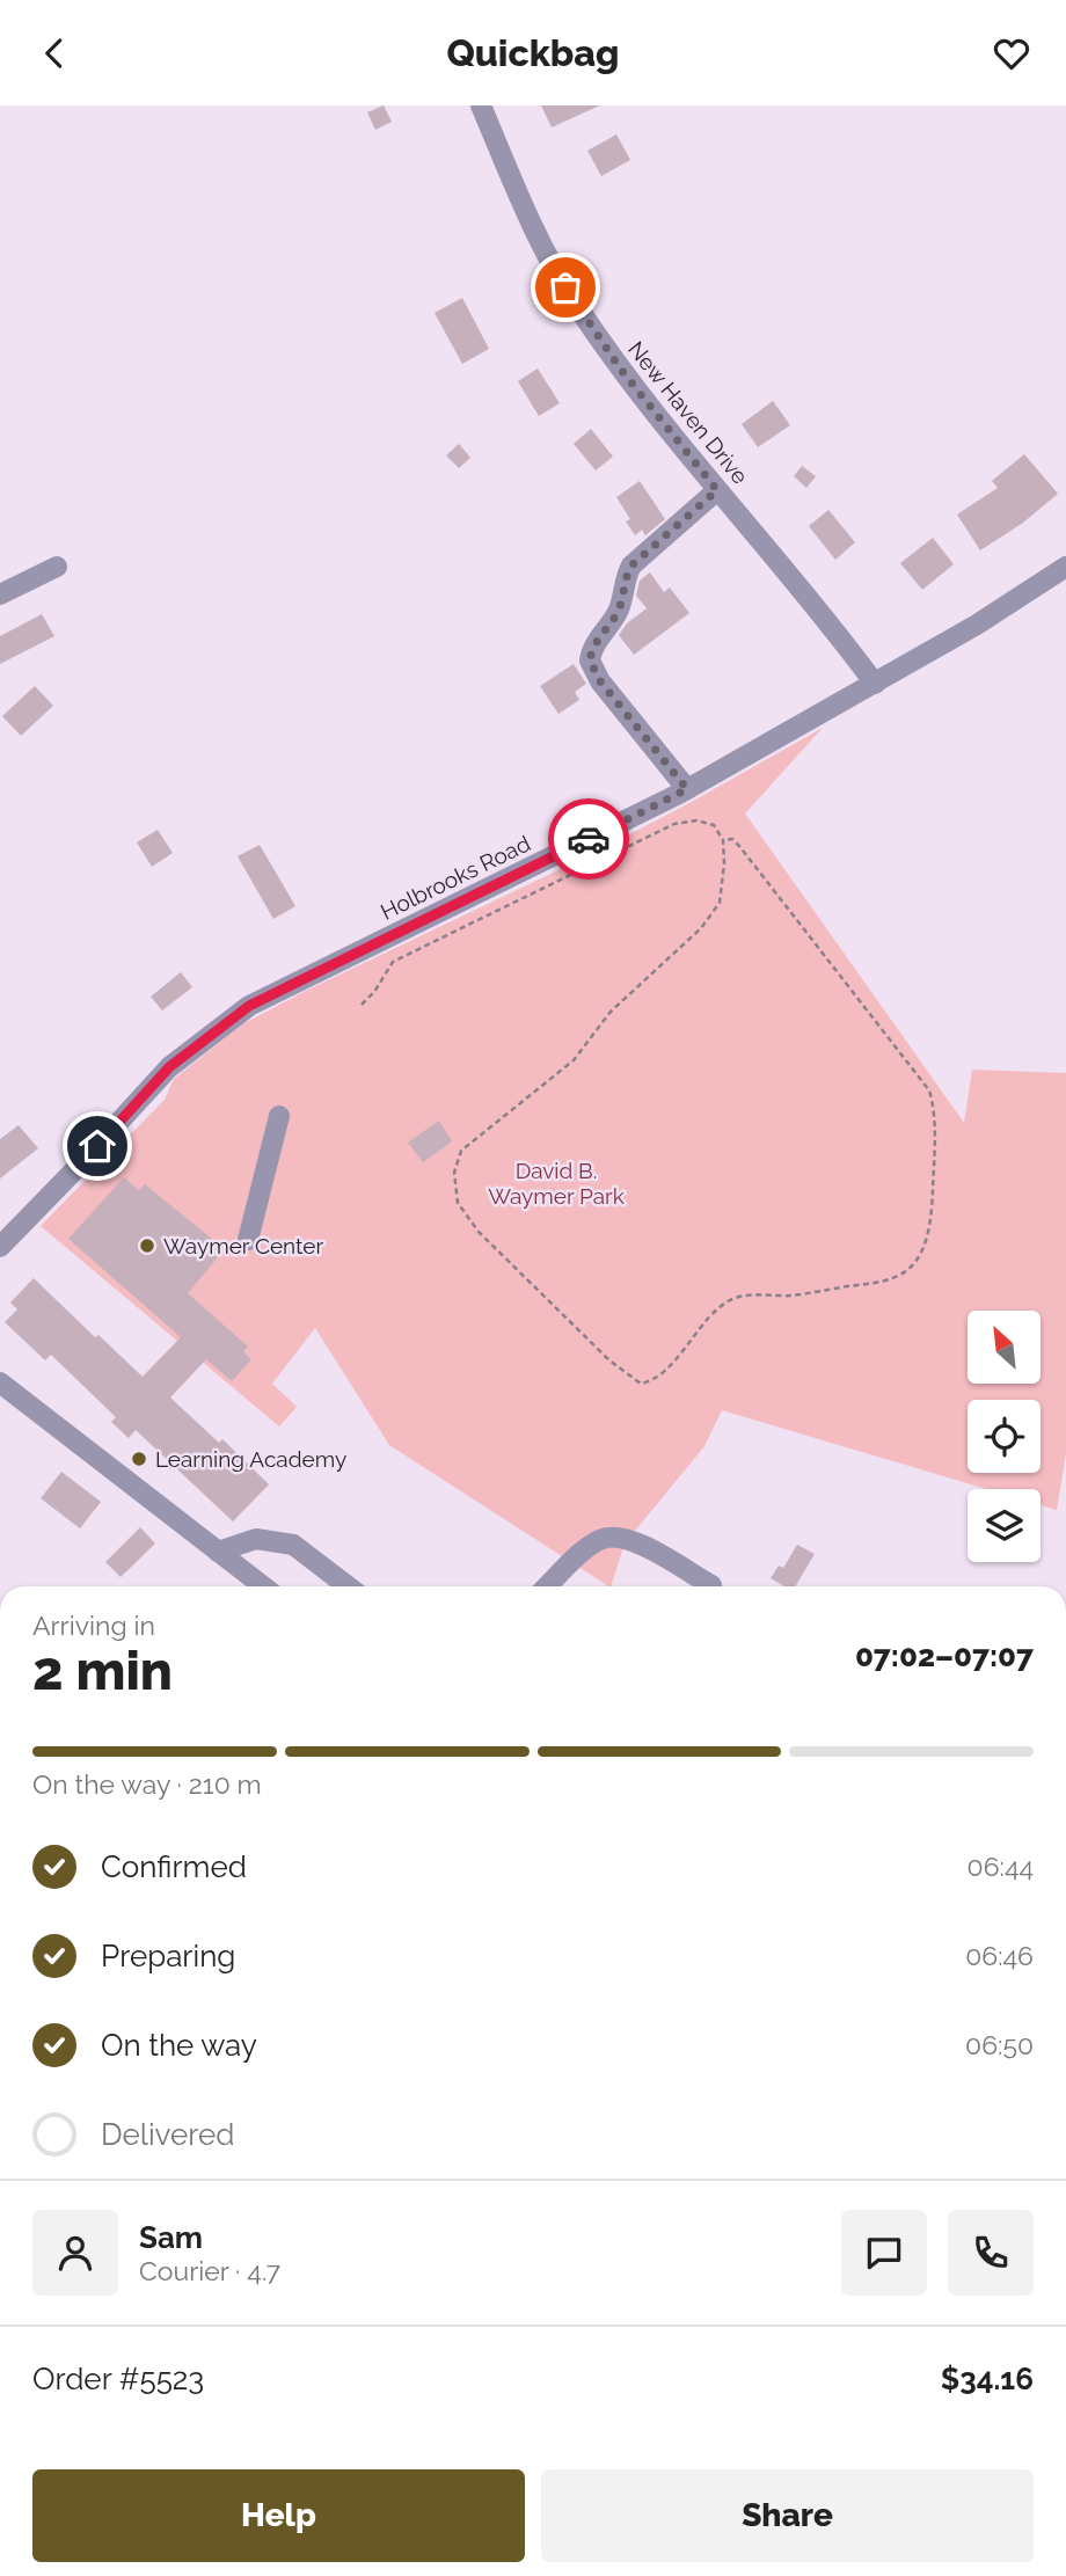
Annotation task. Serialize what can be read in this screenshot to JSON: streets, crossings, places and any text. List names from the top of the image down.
{
  "streets": {
    "street": ["New Haven Drive", "Holbrooks Road"]
  },
  "crossings": [
    ["New Haven Drive", "Holbrooks Road"]
  ],
  "parks": ["David B. Waymer Park"],
  "places": ["Waymer Center", "Learning Academy"],
  "north": "top left",
  "page": {
    "header": "Quickbag",
    "heading": ["2 min", "Arriving in", "07:02–07:07"],
    "panel": [
      "Sam",
      "Courier · 4.7",
      "Order #5523",
      "$34.16"
    ],
    "bar": "On the way · 210 m",
    "list": [
      ["Confirmed", "06:44"],
      ["Preparing", "06:46"],
      ["On the way", "06:50"],
      "Delivered"
    ],
    "buttons": ["Help", "Share"]
  }
}
